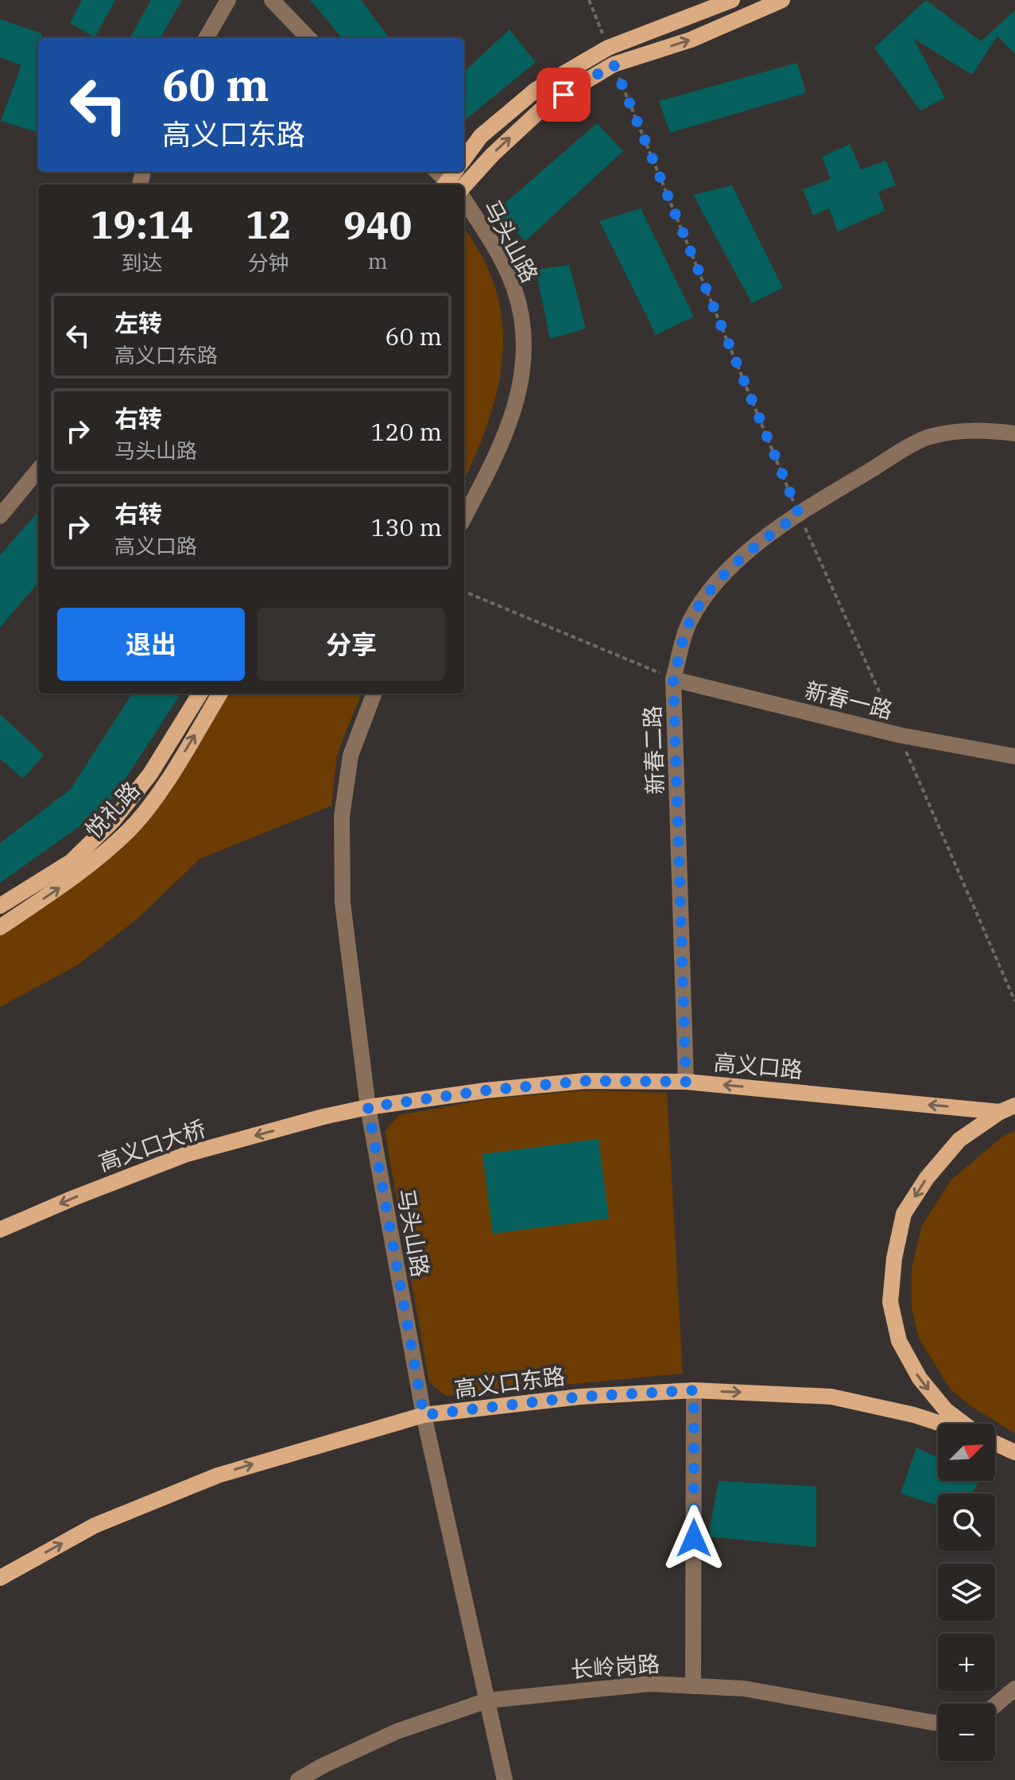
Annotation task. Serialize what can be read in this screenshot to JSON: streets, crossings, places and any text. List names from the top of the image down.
{
  "streets": {
    "main road": [
      "悦礼路",
      "高义口路",
      "高义口大桥",
      "高义口东路"
    ],
    "street": [
      "马头山路",
      "新春一路",
      "新春二路",
      "长岭岗路"
    ]
  },
  "crossings": [
    ["马头山路", "高义口路"],
    ["马头山路", "高义口东路"],
    ["马头山路", "长岭岗路"],
    ["新春一路", "新春二路"],
    ["新春二路", "高义口路"],
    ["高义口路", "高义口大桥"]
  ],
  "one_way": ["高义口路", "高义口大桥", "高义口东路"],
  "north": "top right",
  "page": {
    "turn": ["60 m", "高义口东路"],
    "eta": [
      "19:14",
      "到达",
      "12",
      "分钟",
      "940",
      "m"
    ],
    "list": [
      {
        "name": "左转",
        "note": "高义口东路",
        "value": "60 m"
      },
      {
        "name": "右转",
        "note": "马头山路",
        "value": "120 m"
      },
      {
        "name": "右转",
        "note": "高义口路",
        "value": "130 m"
      }
    ],
    "buttons": ["退出", "分享"],
    "map_buttons": ["+", "−"]
  }
}
